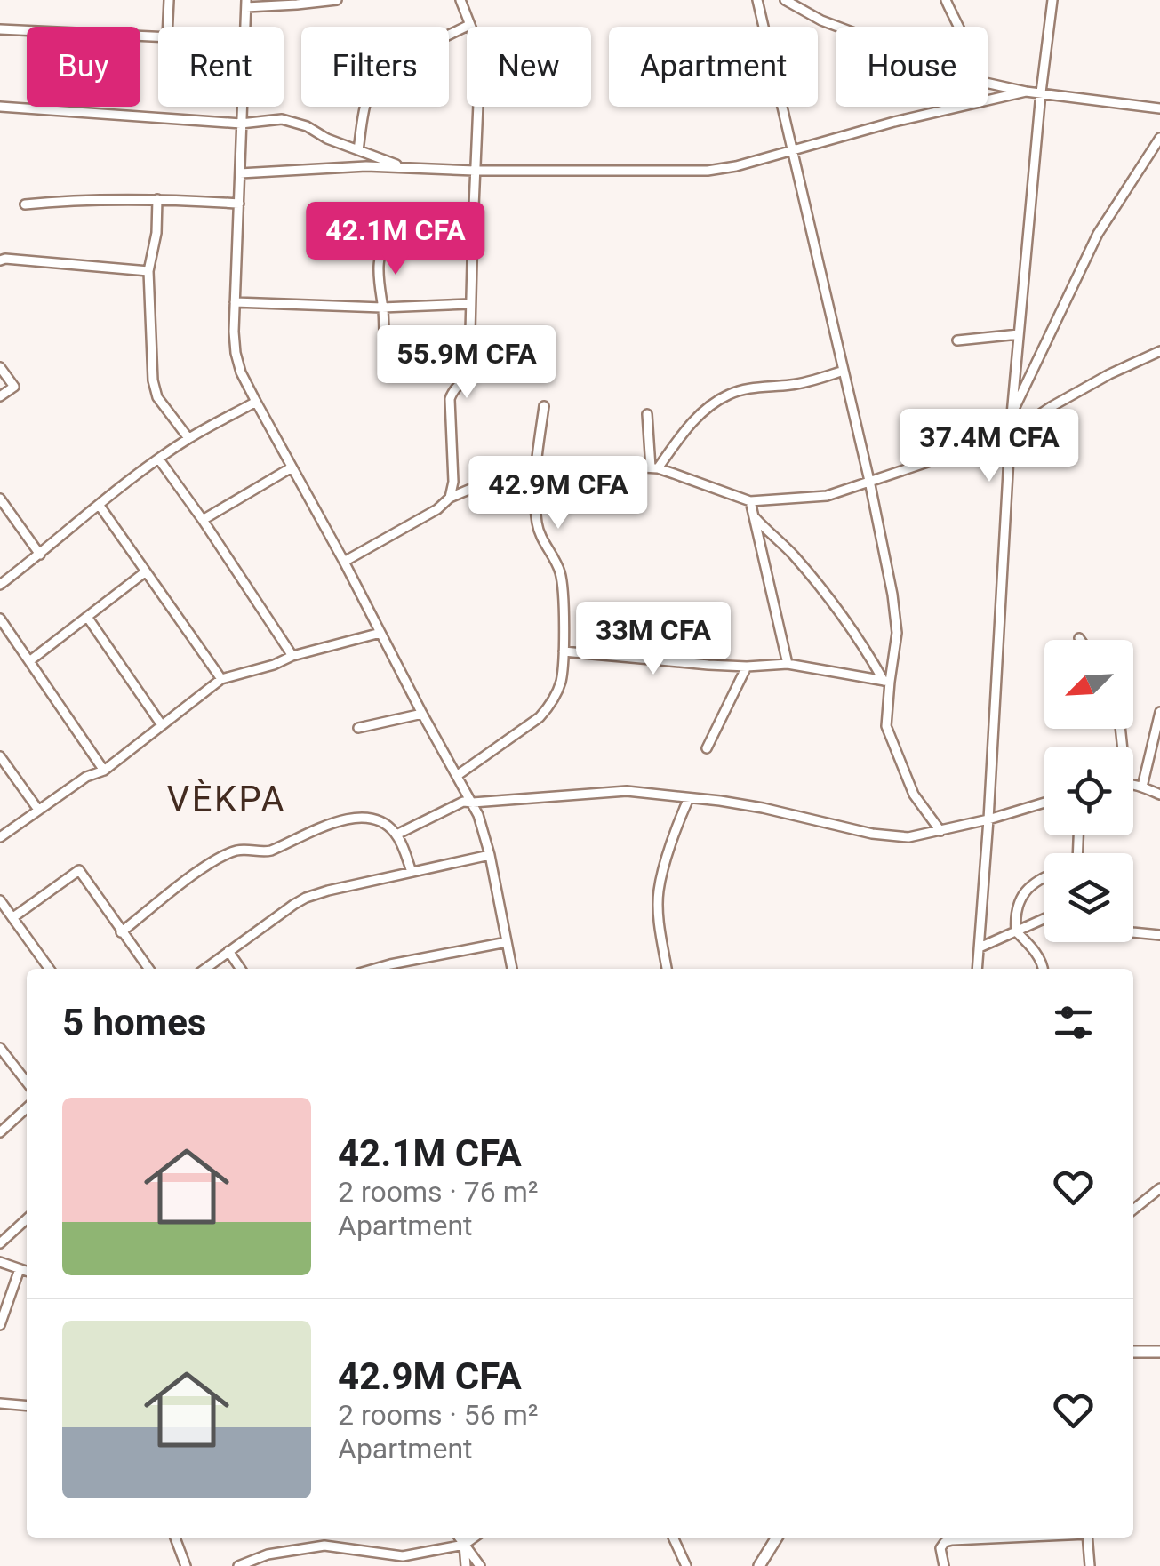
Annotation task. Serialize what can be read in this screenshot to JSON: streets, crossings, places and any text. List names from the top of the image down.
{
  "districts": ["VÈKPA"],
  "north": "bottom left",
  "page": {
    "chip": [
      "Buy",
      "Rent",
      "Filters",
      "New",
      "Apartment",
      "House"
    ],
    "price": [
      "42.1M CFA",
      "55.9M CFA",
      "37.4M CFA",
      "42.9M CFA",
      "33M CFA"
    ],
    "heading": "5 homes",
    "list": [
      {
        "name": "42.1M CFA",
        "note": "2 rooms · 76 m² · Apartment"
      },
      {
        "name": "42.9M CFA",
        "note": "2 rooms · 56 m² · Apartment"
      }
    ]
  }
}
